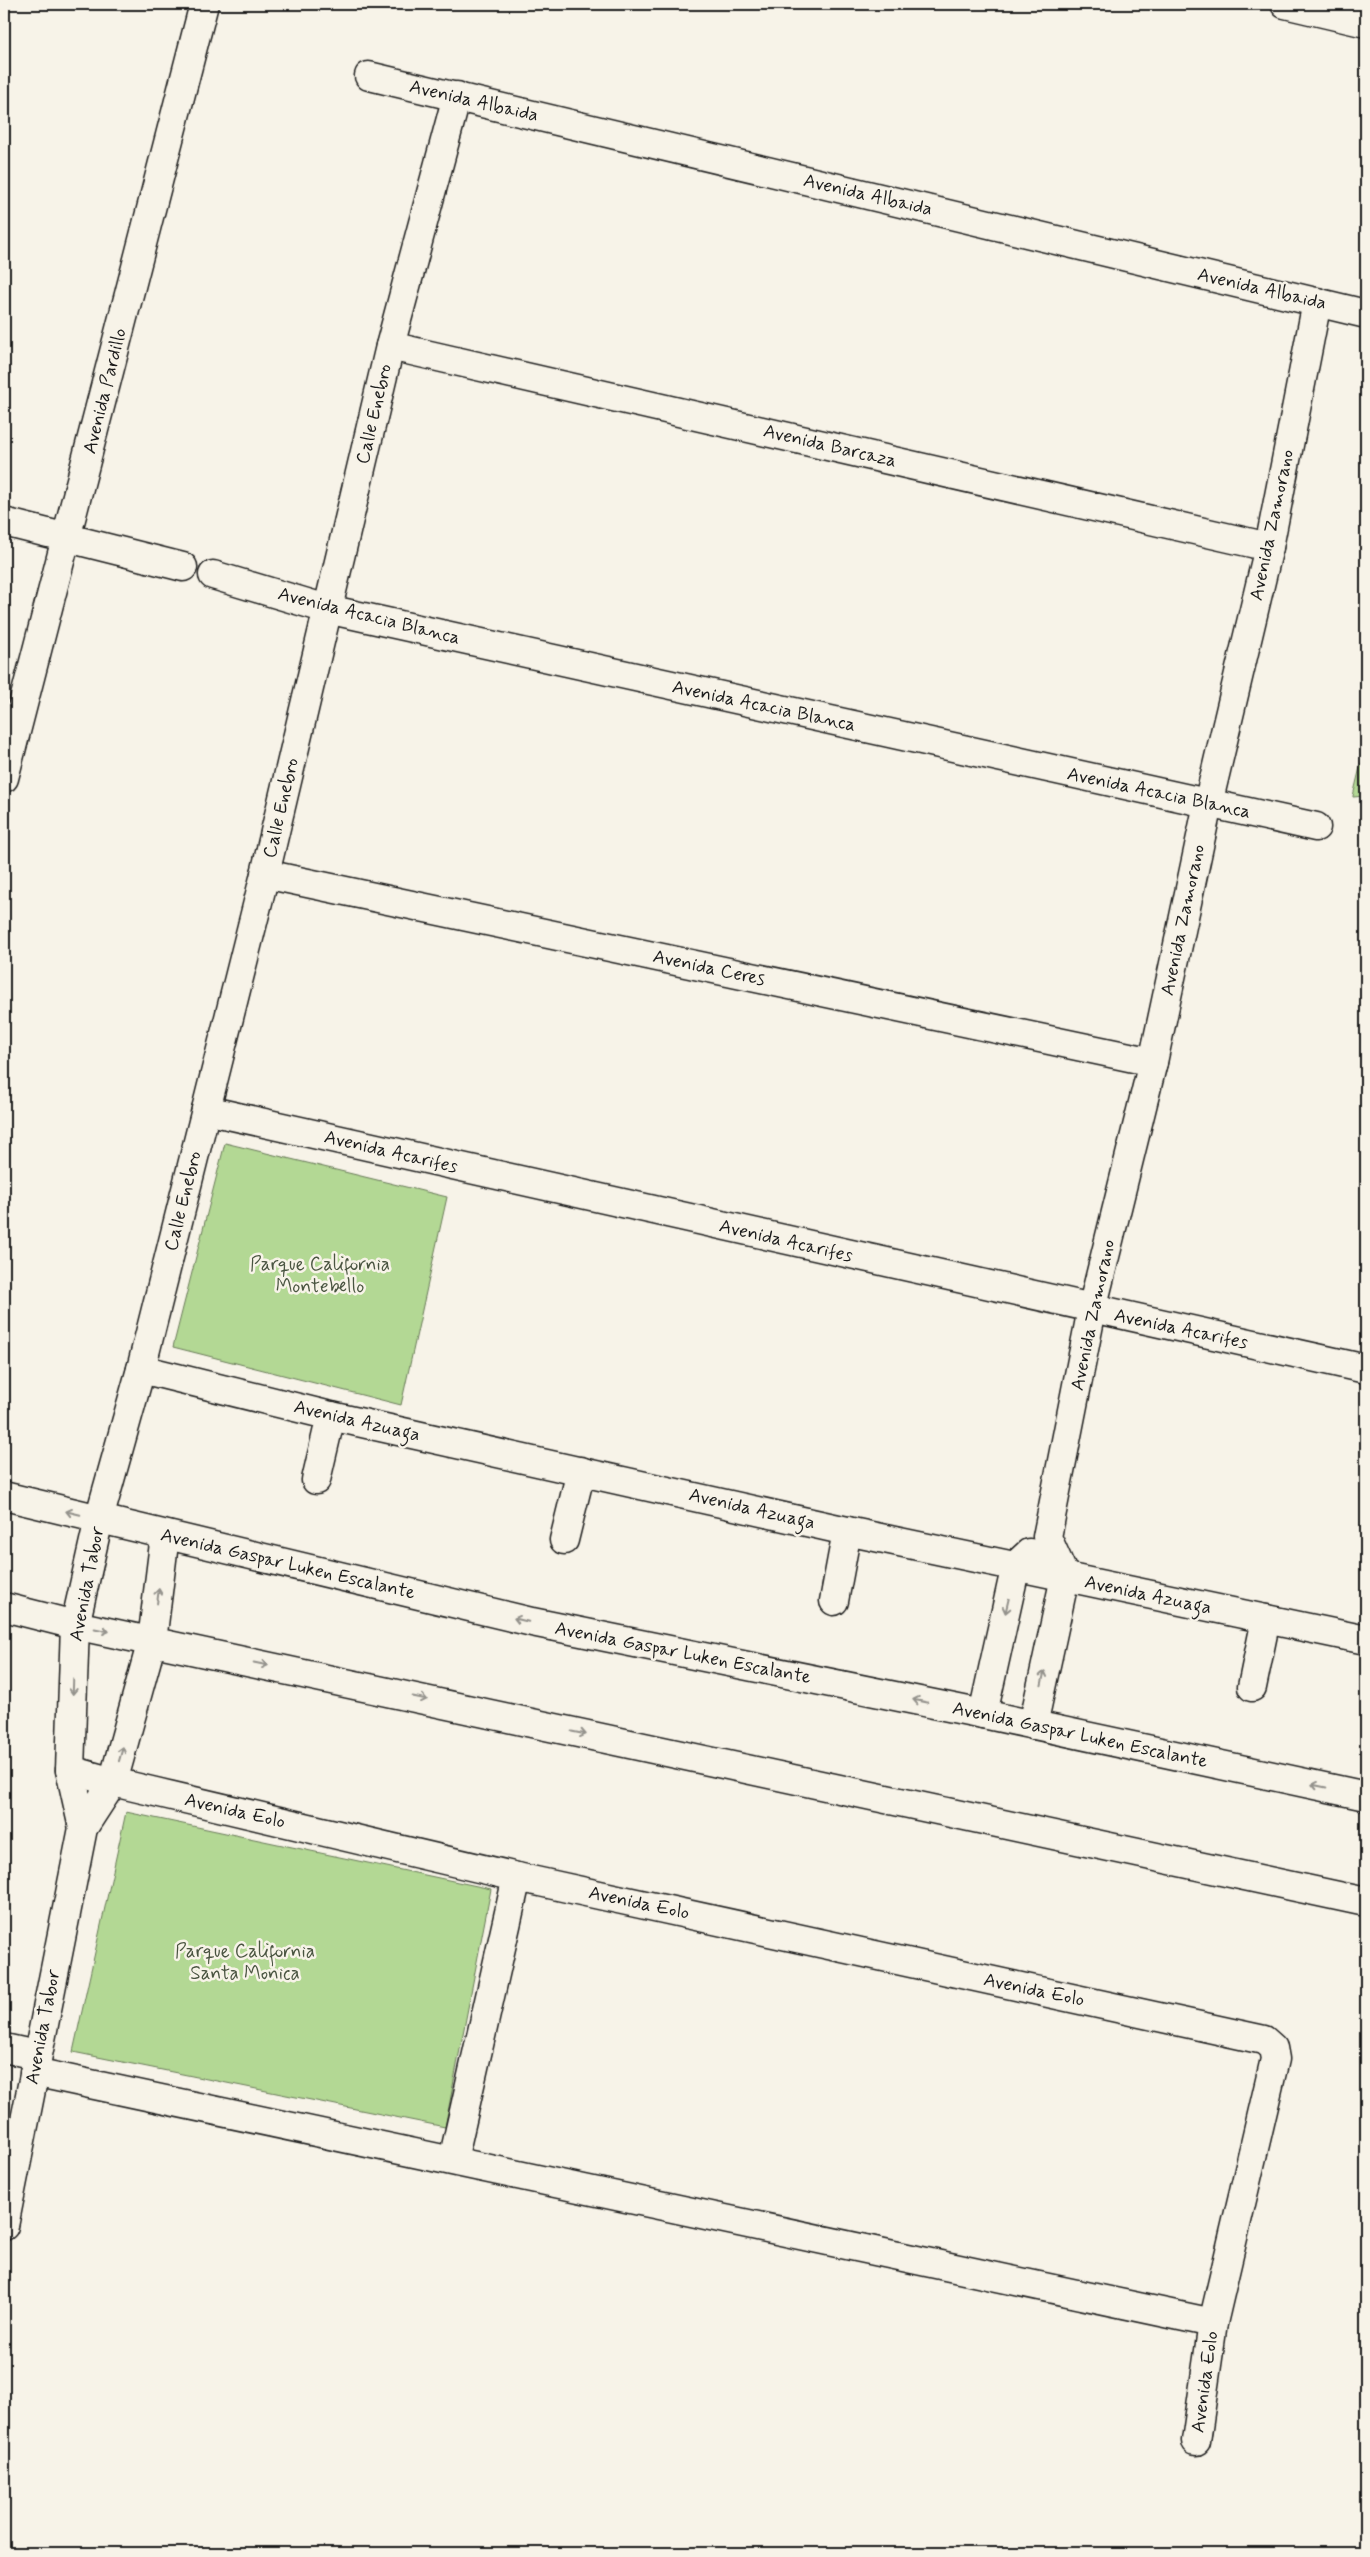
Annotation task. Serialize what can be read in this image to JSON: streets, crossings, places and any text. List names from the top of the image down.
{
  "streets": {
    "street": [
      "Avenida Albaida",
      "Avenida Pardillo",
      "Calle Enebro",
      "Avenida Barcaza",
      "Avenida Zamorano",
      "Avenida Acacia Blanca",
      "Avenida Ceres",
      "Avenida Acarifes",
      "Avenida Azuaga",
      "Avenida Gaspar Luken Escalante",
      "Avenida Tabor",
      "Avenida Eolo"
    ]
  },
  "crossings": [
    ["Avenida Albaida", "Calle Enebro"],
    ["Avenida Albaida", "Avenida Zamorano"],
    ["Calle Enebro", "Avenida Barcaza"],
    ["Calle Enebro", "Avenida Acacia Blanca"],
    ["Calle Enebro", "Avenida Ceres"],
    ["Calle Enebro", "Avenida Acarifes"],
    ["Calle Enebro", "Avenida Azuaga"],
    ["Calle Enebro", "Avenida Gaspar Luken Escalante"],
    ["Calle Enebro", "Avenida Tabor"],
    ["Avenida Barcaza", "Avenida Zamorano"],
    ["Avenida Zamorano", "Avenida Acacia Blanca"],
    ["Avenida Zamorano", "Avenida Ceres"],
    ["Avenida Zamorano", "Avenida Acarifes"],
    ["Avenida Gaspar Luken Escalante", "Avenida Tabor"],
    ["Avenida Tabor", "Avenida Eolo"]
  ],
  "parks": ["Parque California Montebello", "Parque California Santa Monica"]
}
